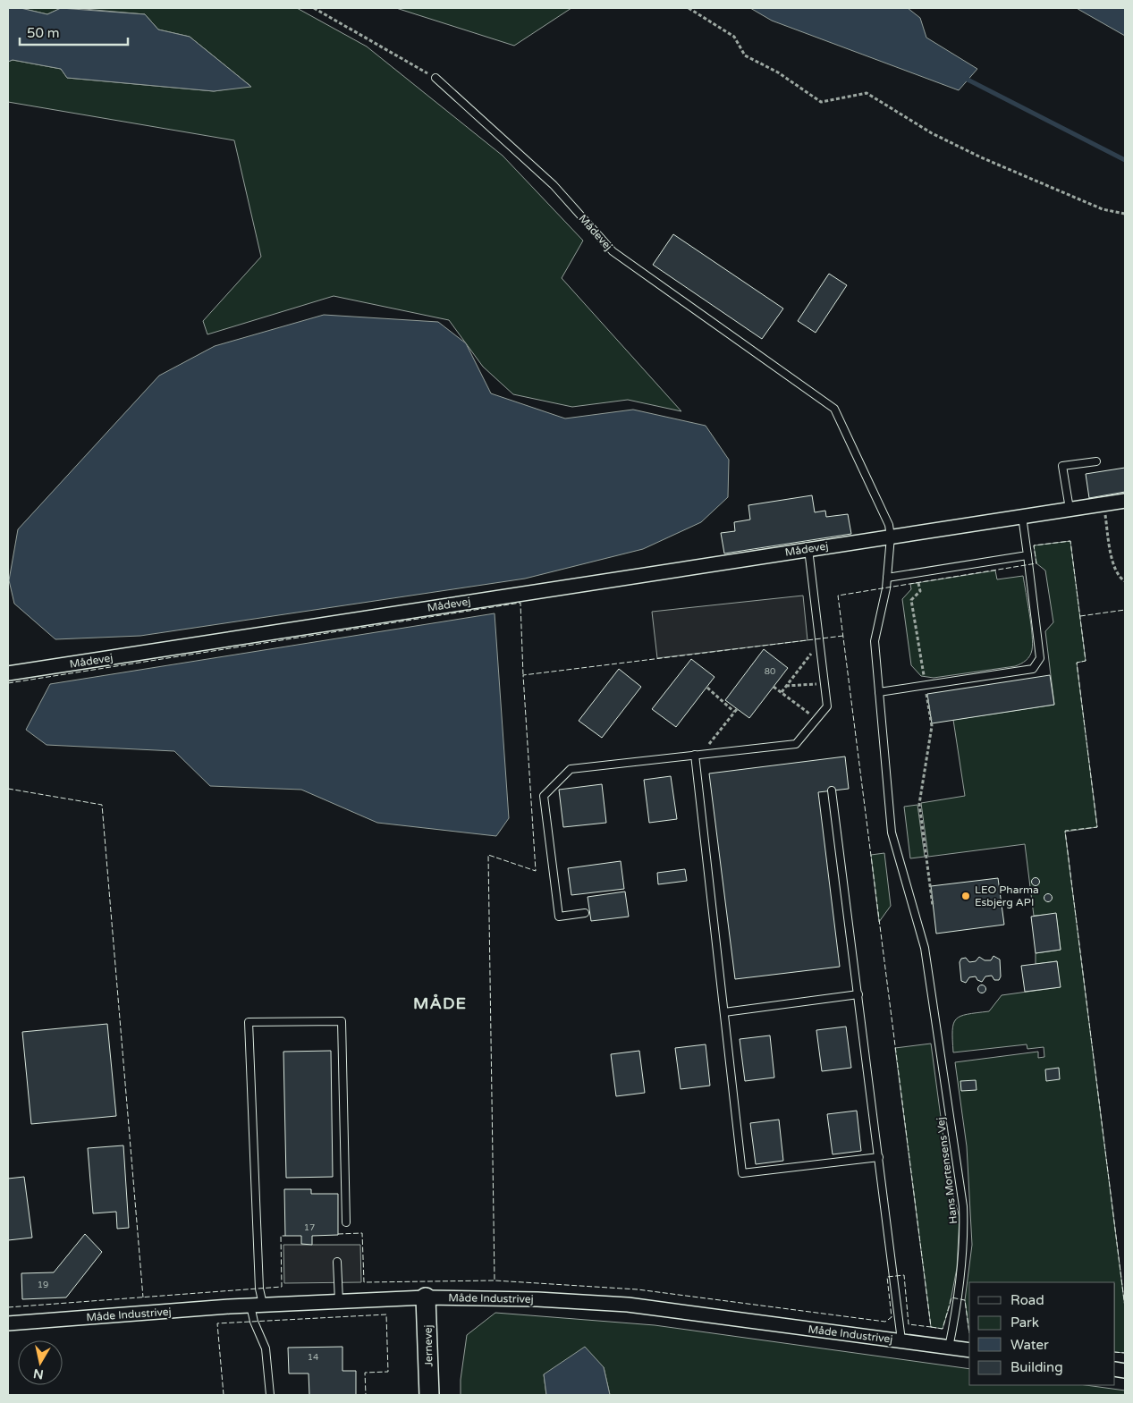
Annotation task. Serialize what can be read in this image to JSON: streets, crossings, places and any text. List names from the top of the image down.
{
  "streets": {
    "street": ["Mådevej", "Måde Industrivej", "Jernevej"],
    "lane": ["Hans Mortensens Vej"]
  },
  "crossings": [
    ["Mådevej", "Hans Mortensens Vej"],
    ["Hans Mortensens Vej", "Måde Industrivej"],
    ["Måde Industrivej", "Jernevej"]
  ],
  "districts": ["MÅDE"],
  "places": ["LEO Pharma Esbjerg API"],
  "house_numbers": [
    "80",
    "17",
    "19",
    "14"
  ],
  "legend": [
    "Road",
    "Park",
    "Water",
    "Building"
  ],
  "scale_bar": "50 m",
  "north": "bottom"
}
